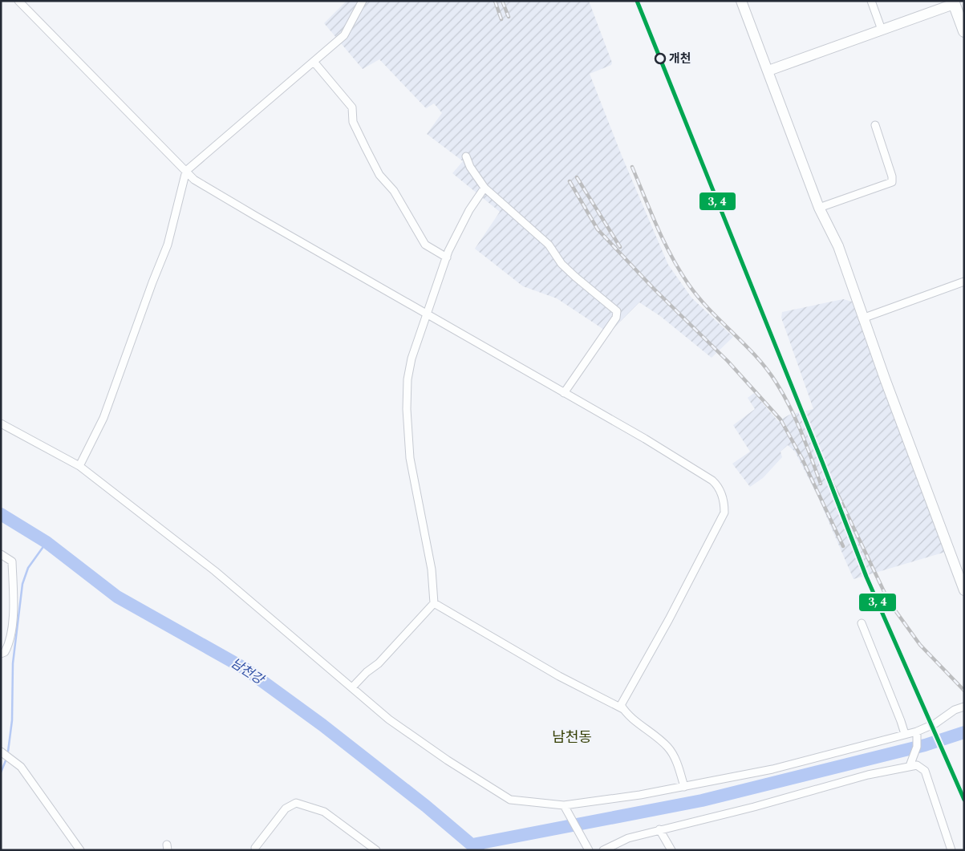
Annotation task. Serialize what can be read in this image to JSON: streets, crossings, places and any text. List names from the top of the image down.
{
  "districts": ["남천동"],
  "water": ["남천강"],
  "places": ["개천"]
}
